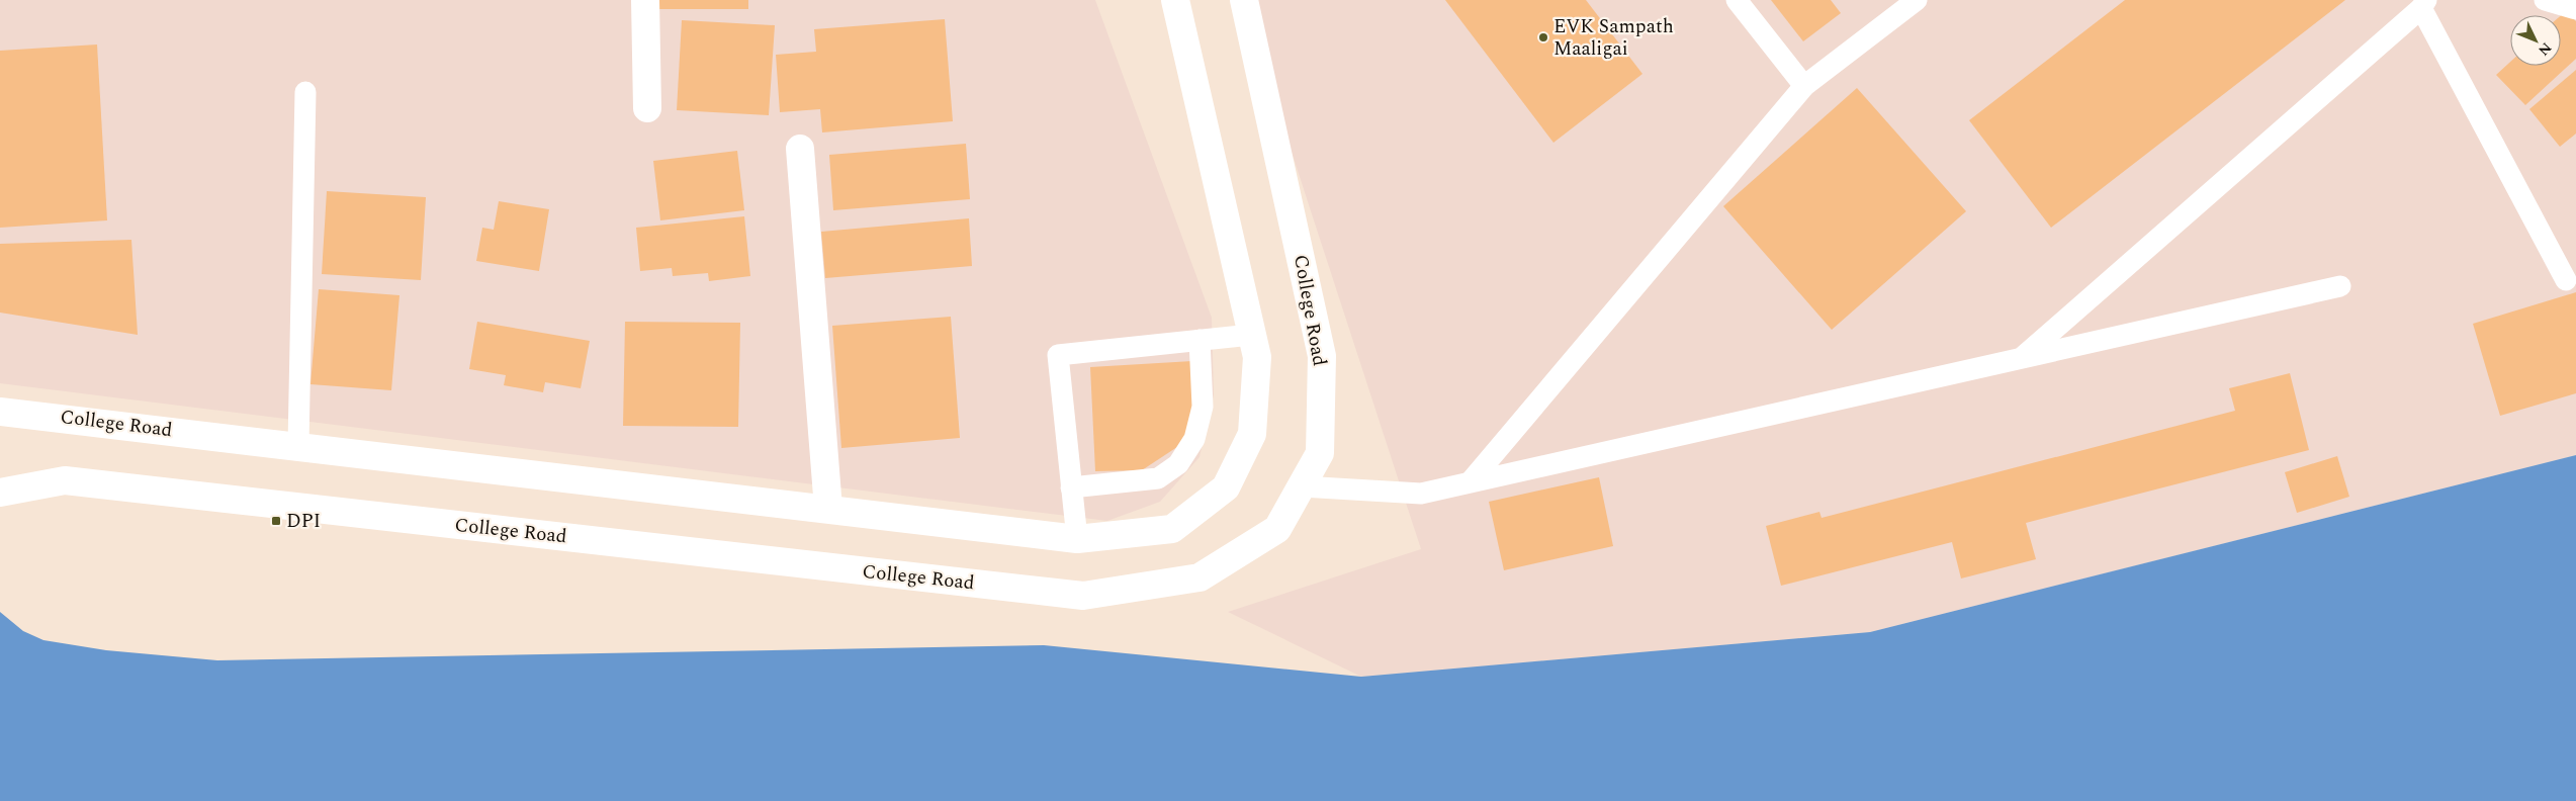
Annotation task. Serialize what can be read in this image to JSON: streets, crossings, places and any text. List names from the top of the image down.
{
  "streets": {
    "main road": ["College Road"]
  },
  "places": {
    "other": ["EVK Sampath Maaligai"],
    "transit": ["DPI"]
  },
  "north": "bottom right"
}
